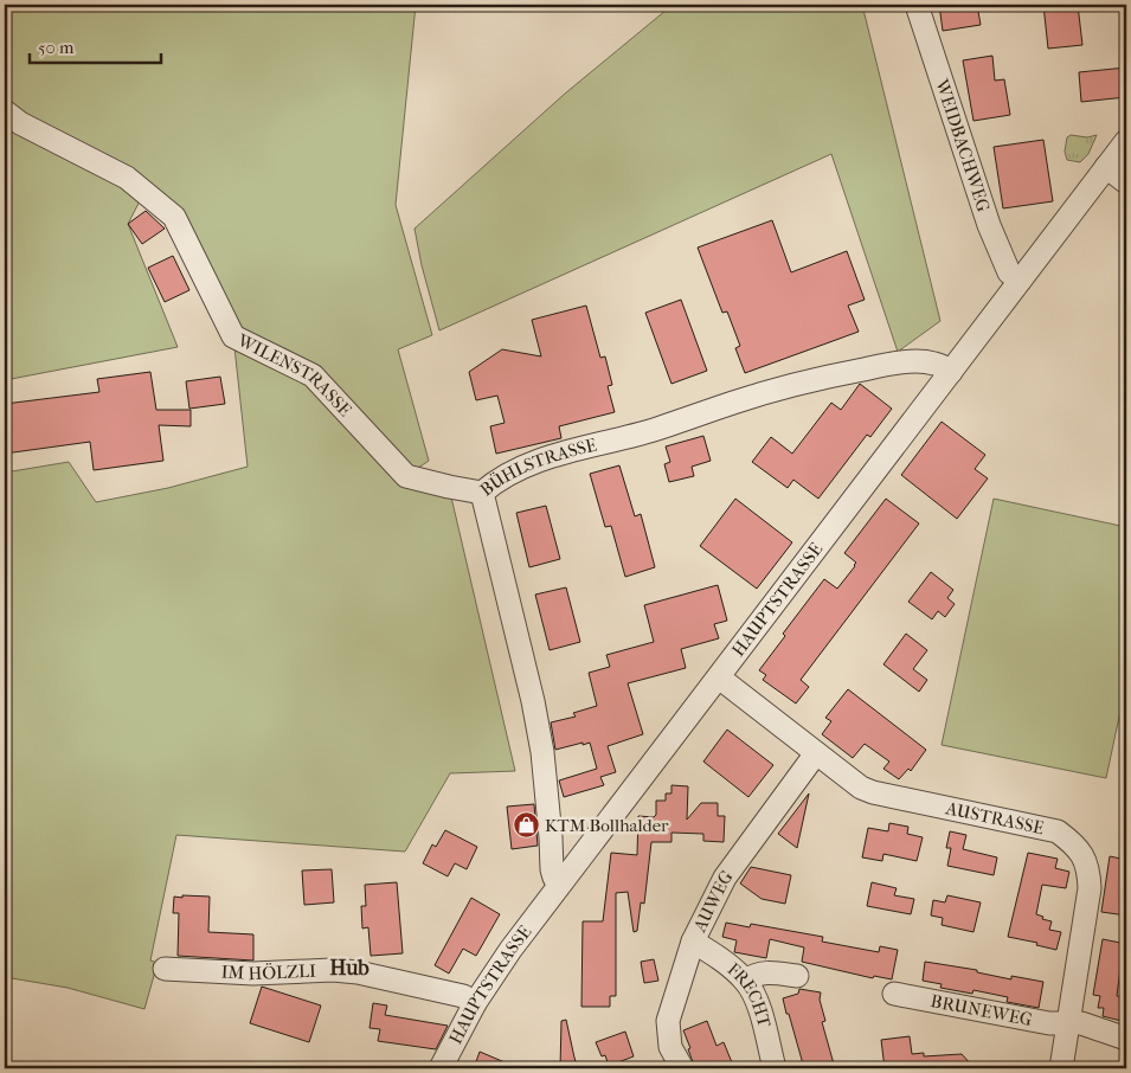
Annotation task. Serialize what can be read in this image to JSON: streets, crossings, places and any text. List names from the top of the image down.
{
  "streets": {
    "street": [
      "WEIDBACHWEG",
      "WILENSTRASSE",
      "BÜHLSTRASSE",
      "HAUPTSTRASSE",
      "AUSTRASSE",
      "AUWEG",
      "IM HÖLZLI",
      "FRECHT",
      "BRUNEWEG"
    ]
  },
  "crossings": [
    ["WEIDBACHWEG", "HAUPTSTRASSE"],
    ["WILENSTRASSE", "BÜHLSTRASSE"],
    ["BÜHLSTRASSE", "HAUPTSTRASSE"],
    ["HAUPTSTRASSE", "AUSTRASSE"],
    ["HAUPTSTRASSE", "IM HÖLZLI"],
    ["AUSTRASSE", "AUWEG"],
    ["AUSTRASSE", "BRUNEWEG"],
    ["AUWEG", "FRECHT"]
  ],
  "districts": ["Hub"],
  "places": {
    "shop": ["KTM Bollhalder"]
  },
  "scale_bar": "50 m"
}
